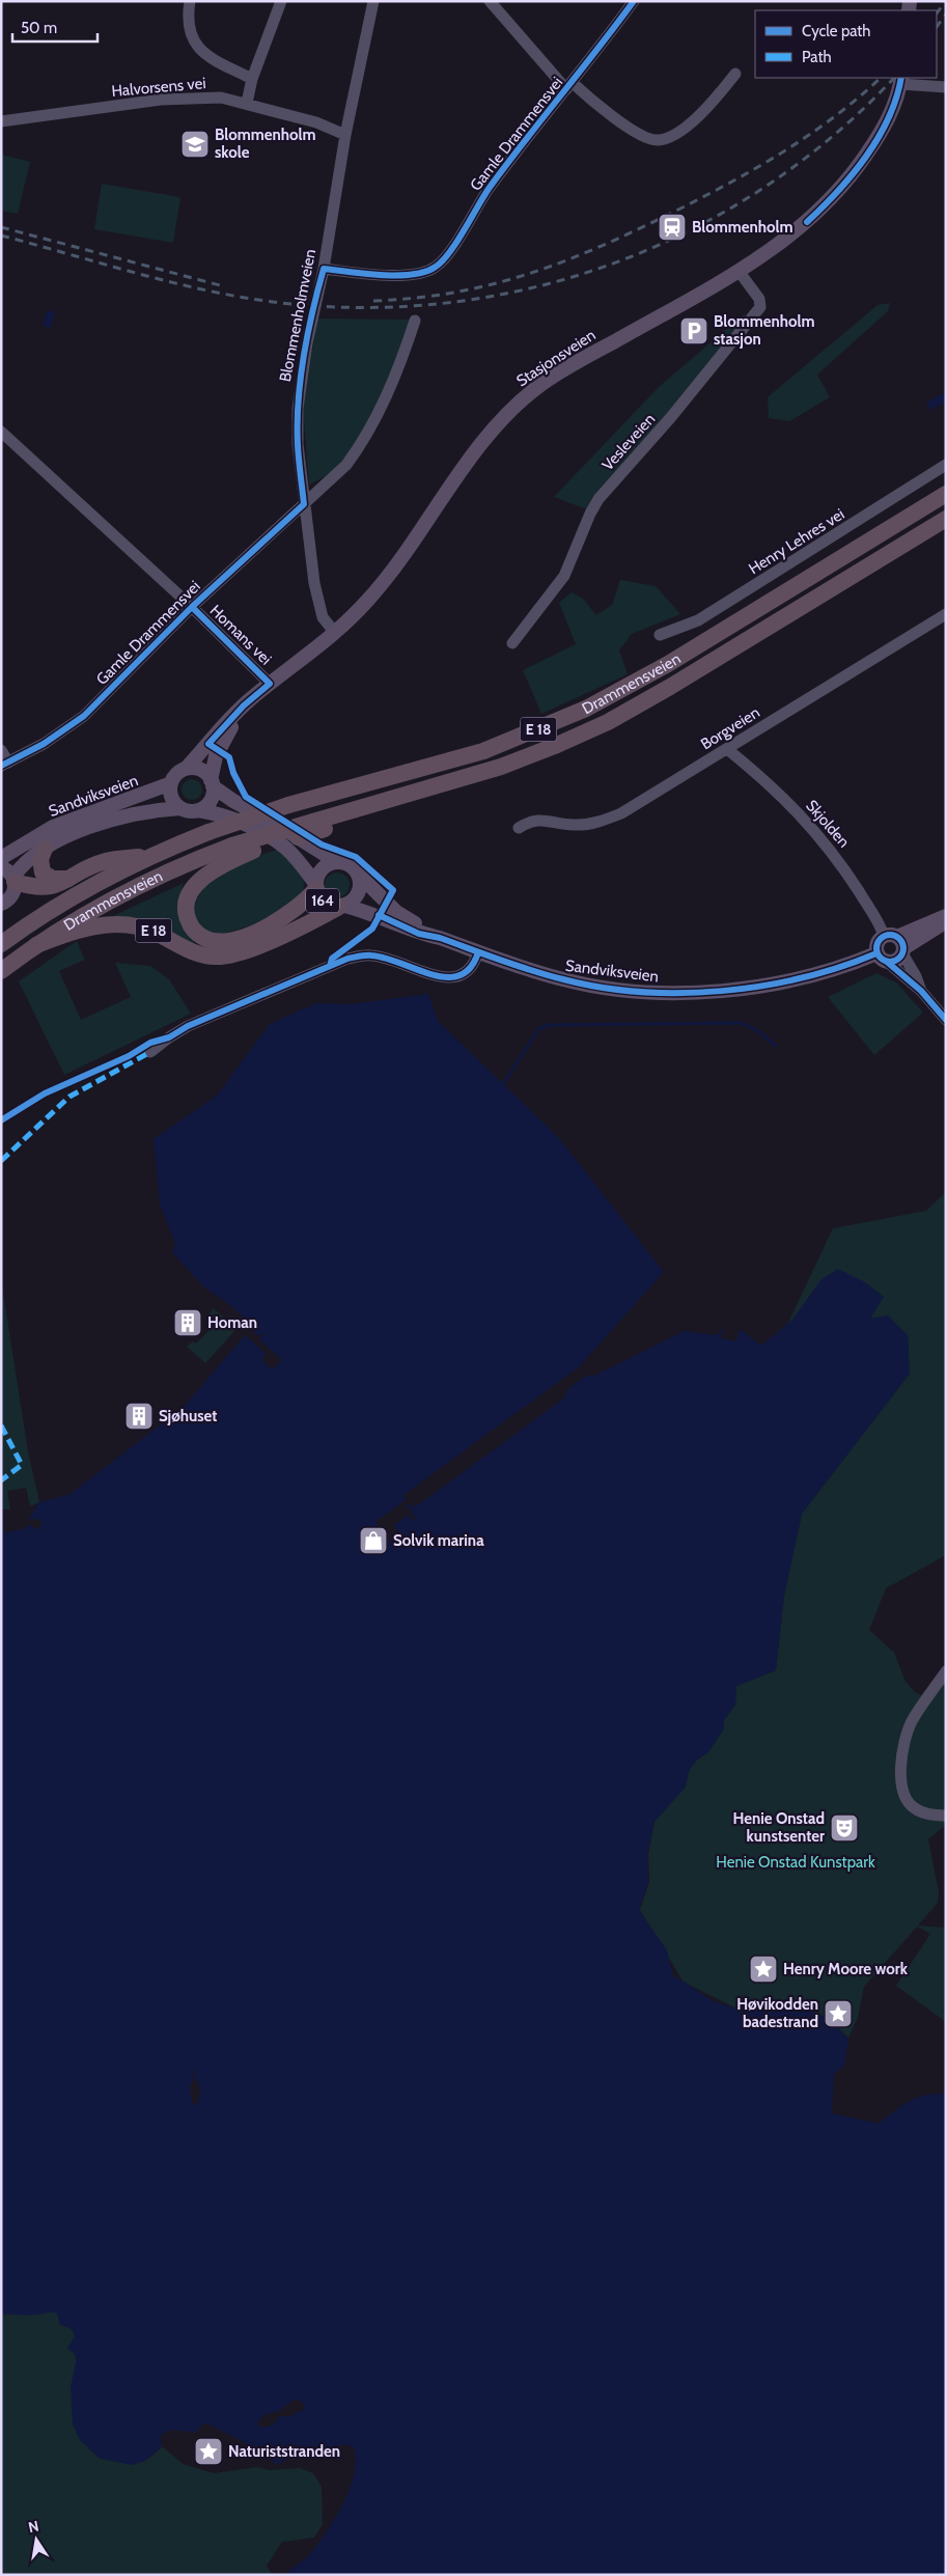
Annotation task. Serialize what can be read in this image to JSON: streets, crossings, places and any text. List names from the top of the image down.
{
  "streets": {
    "highway": ["Drammensveien", "E 18"],
    "main road": ["Stasjonsveien", "Sandviksveien", "164"],
    "street": [
      "Halvorsens vei",
      "Gamle Drammensvei",
      "Blommenholmveien",
      "Vesleveien",
      "Henry Lehres vei",
      "Homans vei",
      "Borgveien",
      "Skjolden"
    ]
  },
  "crossings": [
    ["Halvorsens vei", "Blommenholmveien"],
    ["Gamle Drammensvei", "Blommenholmveien"],
    ["Gamle Drammensvei", "Homans vei"],
    ["Blommenholmveien", "Stasjonsveien"],
    ["Stasjonsveien", "Vesleveien"],
    ["Stasjonsveien", "Homans vei"],
    ["Stasjonsveien", "Sandviksveien"],
    ["Stasjonsveien", "164"],
    ["Drammensveien", "E 18"],
    ["Borgveien", "Skjolden"],
    ["E 18", "Sandviksveien"],
    ["E 18", "164"],
    ["Sandviksveien", "Skjolden"],
    ["Sandviksveien", "164"]
  ],
  "parks": ["Henie Onstad Kunstpark"],
  "places": {
    "school or university": ["Blommenholm skole"],
    "station": ["Blommenholm"],
    "parking": ["Blommenholm stasjon"],
    "building": ["Homan", "Sjøhuset"],
    "shop": ["Solvik marina"],
    "theatre": ["Henie Onstad kunstsenter"],
    "place": ["Henry Moore work", "Høvikodden badestrand", "Naturiststranden"]
  },
  "legend": ["Cycle path", "Path"],
  "scale_bar": "50 m",
  "north": "top"
}
